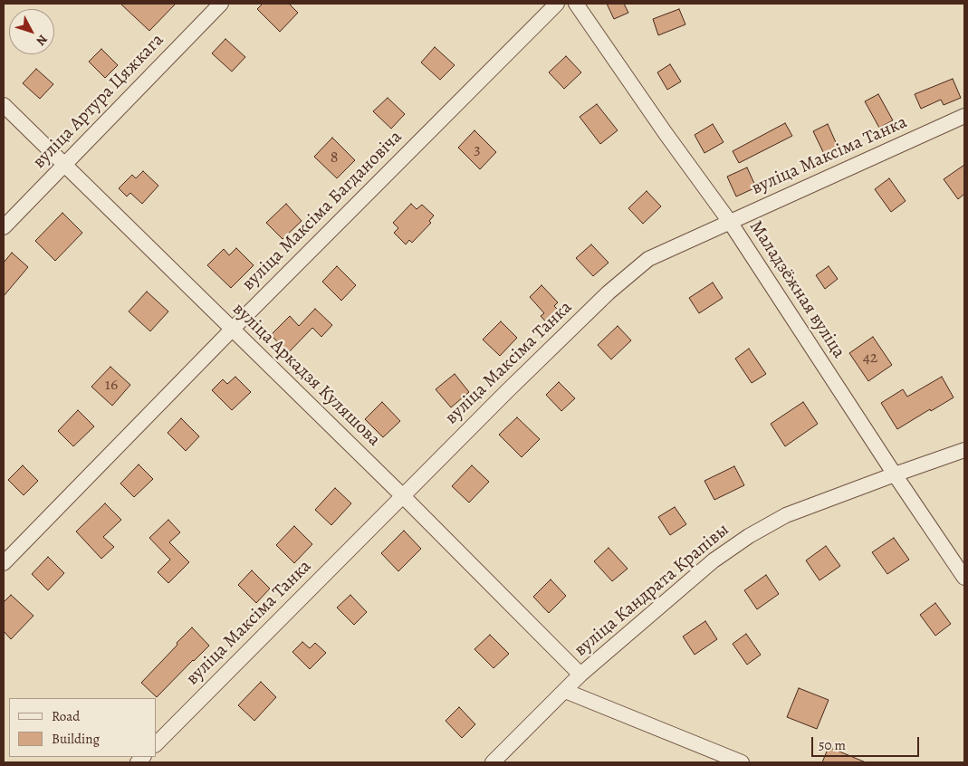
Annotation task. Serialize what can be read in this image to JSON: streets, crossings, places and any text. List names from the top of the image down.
{
  "streets": {
    "street": [
      "вуліца Артура Цяжкага",
      "вуліца Максіма Танка",
      "вуліца Максіма Багдановіча",
      "Маладзёжная вуліца",
      "вуліца Аркадзя Куляшова",
      "вуліца Кандрата Крапівы"
    ]
  },
  "crossings": [
    ["вуліца Артура Цяжкага", "вуліца Аркадзя Куляшова"],
    ["вуліца Максіма Танка", "Маладзёжная вуліца"],
    ["вуліца Максіма Танка", "вуліца Аркадзя Куляшова"],
    ["вуліца Максіма Багдановіча", "вуліца Аркадзя Куляшова"],
    ["Маладзёжная вуліца", "вуліца Кандрата Крапівы"],
    ["вуліца Аркадзя Куляшова", "вуліца Кандрата Крапівы"]
  ],
  "house_numbers": [
    "3",
    "8",
    "42",
    "16"
  ],
  "legend": ["Road", "Building"],
  "scale_bar": "50 m",
  "north": "bottom right"
}
